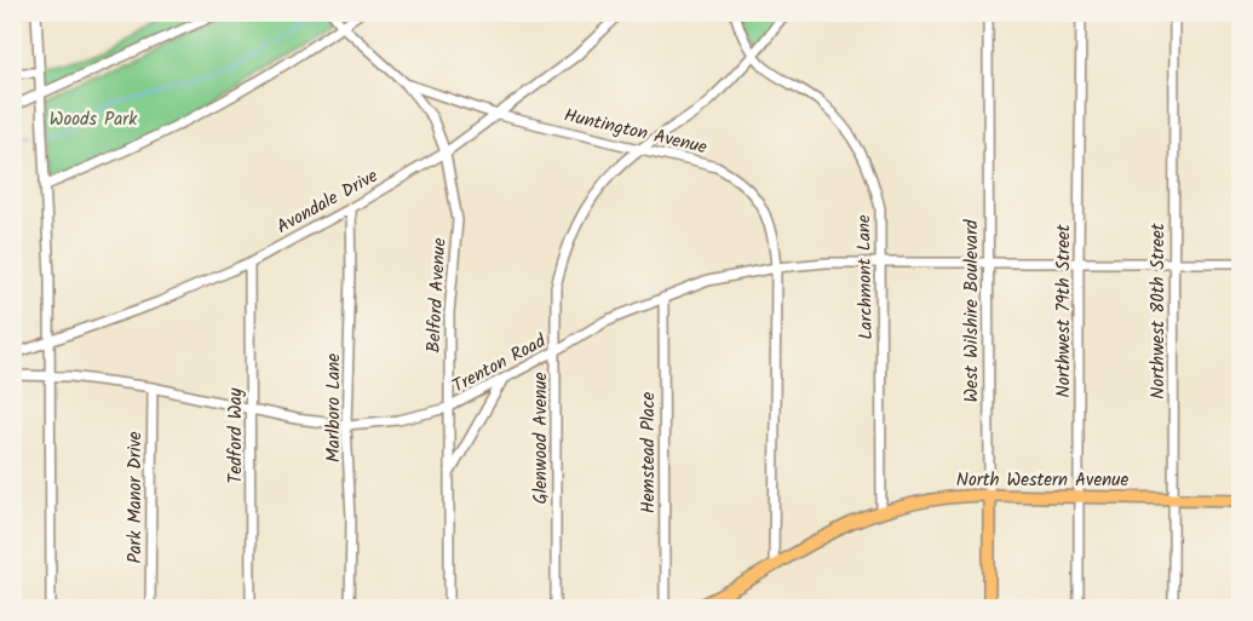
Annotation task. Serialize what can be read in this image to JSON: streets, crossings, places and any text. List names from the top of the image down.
{
  "streets": {
    "main road": ["West Wilshire Boulevard", "North Western Avenue"],
    "street": [
      "Huntington Avenue",
      "Avondale Drive",
      "Larchmont Lane",
      "Belford Avenue",
      "Northwest 79th Street",
      "Northwest 80th Street",
      "Trenton Road",
      "Marlboro Lane",
      "Tedford Way",
      "Glenwood Avenue",
      "Hemstead Place",
      "Park Manor Drive"
    ]
  },
  "crossings": [
    ["Huntington Avenue", "Avondale Drive"],
    ["Huntington Avenue", "Belford Avenue"],
    ["Huntington Avenue", "Trenton Road"],
    ["Huntington Avenue", "Glenwood Avenue"],
    ["Huntington Avenue", "North Western Avenue"],
    ["Avondale Drive", "Belford Avenue"],
    ["Avondale Drive", "Marlboro Lane"],
    ["Avondale Drive", "Tedford Way"],
    ["Larchmont Lane", "Trenton Road"],
    ["Larchmont Lane", "Glenwood Avenue"],
    ["Larchmont Lane", "North Western Avenue"],
    ["Belford Avenue", "Trenton Road"],
    ["West Wilshire Boulevard", "Trenton Road"],
    ["West Wilshire Boulevard", "North Western Avenue"],
    ["Northwest 79th Street", "Trenton Road"],
    ["Northwest 79th Street", "North Western Avenue"],
    ["Northwest 80th Street", "Trenton Road"],
    ["Northwest 80th Street", "North Western Avenue"],
    ["Trenton Road", "Marlboro Lane"],
    ["Trenton Road", "Tedford Way"],
    ["Trenton Road", "Glenwood Avenue"],
    ["Trenton Road", "Hemstead Place"],
    ["Trenton Road", "Park Manor Drive"]
  ],
  "parks": ["Woods Park"]
}
